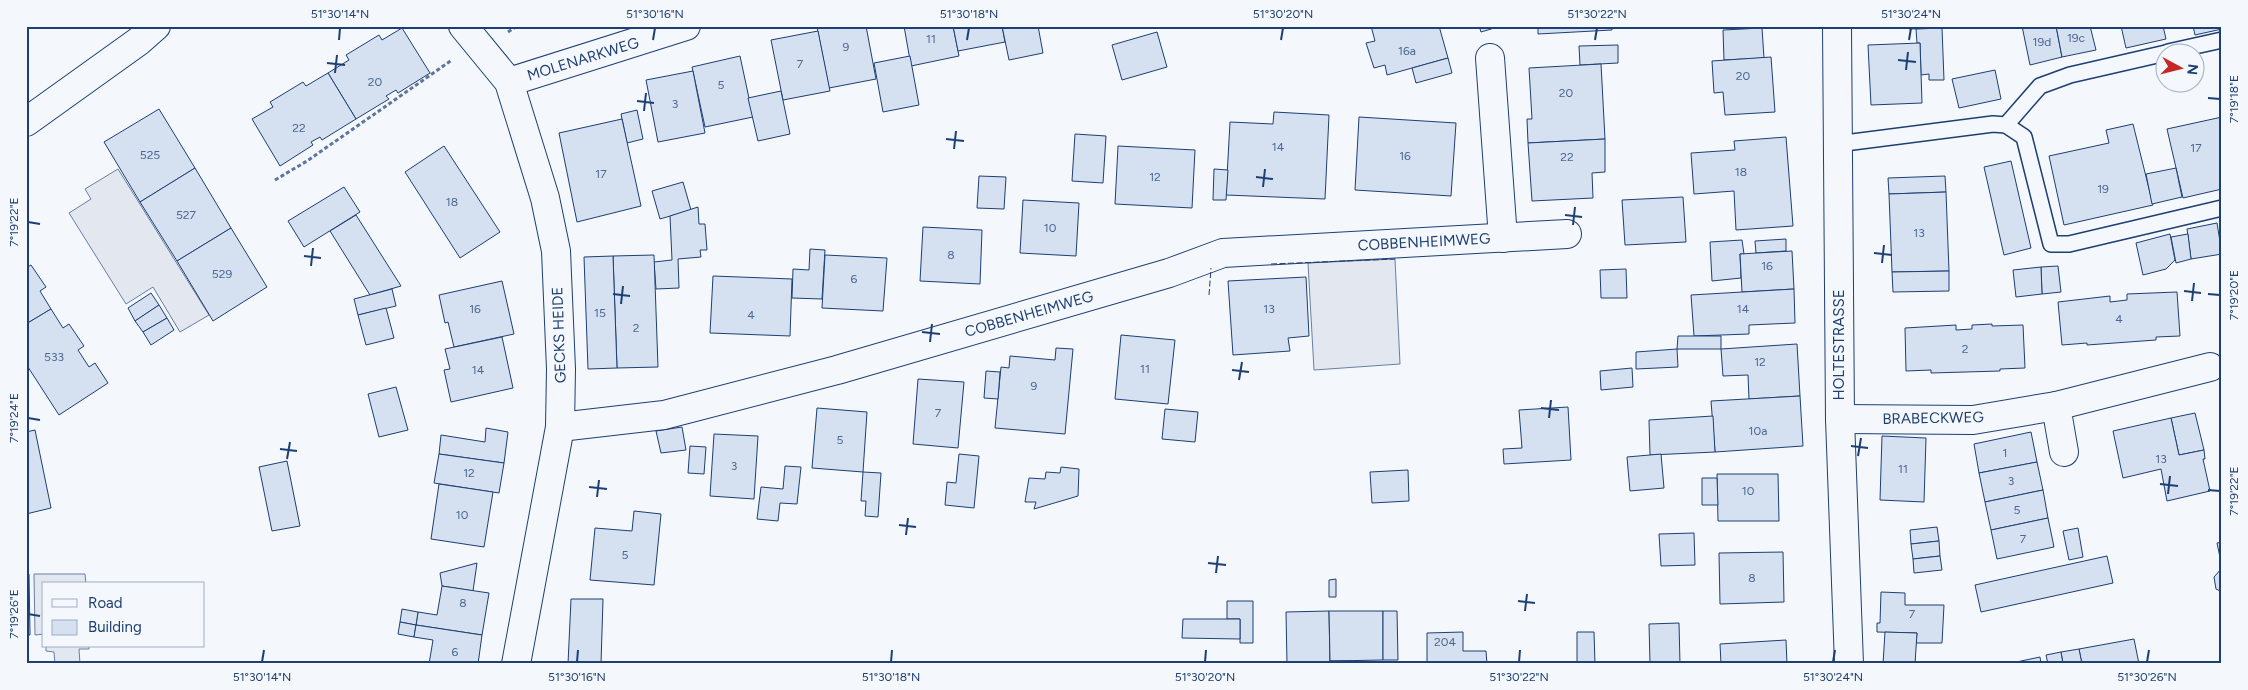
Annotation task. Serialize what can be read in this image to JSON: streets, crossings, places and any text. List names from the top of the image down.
{
  "streets": {
    "street": [
      "MOLENARKWEG",
      "COBBENHEIMWEG",
      "GECKS HEIDE",
      "HOLTESTRASSE",
      "BRABECKWEG"
    ]
  },
  "crossings": [
    ["MOLENARKWEG", "GECKS HEIDE"],
    ["COBBENHEIMWEG", "GECKS HEIDE"],
    ["HOLTESTRASSE", "BRABECKWEG"]
  ],
  "house_numbers": [
    "19c",
    "11",
    "19d",
    "9",
    "16a",
    "7",
    "20",
    "20",
    "5",
    "20",
    "3",
    "22",
    "14",
    "17",
    "525",
    "16",
    "22",
    "18",
    "17",
    "12",
    "19",
    "18",
    "527",
    "10",
    "13",
    "8",
    "16",
    "529",
    "6",
    "16",
    "13",
    "14",
    "15",
    "4",
    "4",
    "2",
    "2",
    "533",
    "12",
    "11",
    "14",
    "9",
    "7",
    "10a",
    "5",
    "1",
    "13",
    "3",
    "11",
    "12",
    "3",
    "10",
    "5",
    "10",
    "7",
    "5",
    "8",
    "8",
    "7",
    "204",
    "6"
  ],
  "legend": ["Road", "Building"],
  "north": "right",
  "coordinates": [
    "51°30'14\"N",
    "51°30'16\"N",
    "51°30'18\"N",
    "51°30'20\"N",
    "51°30'22\"N",
    "51°30'24\"N",
    "7°19'18\"E",
    "7°19'22\"E",
    "7°19'20\"E",
    "7°19'24\"E",
    "7°19'26\"E",
    "51°30'26\"N"
  ]
}
